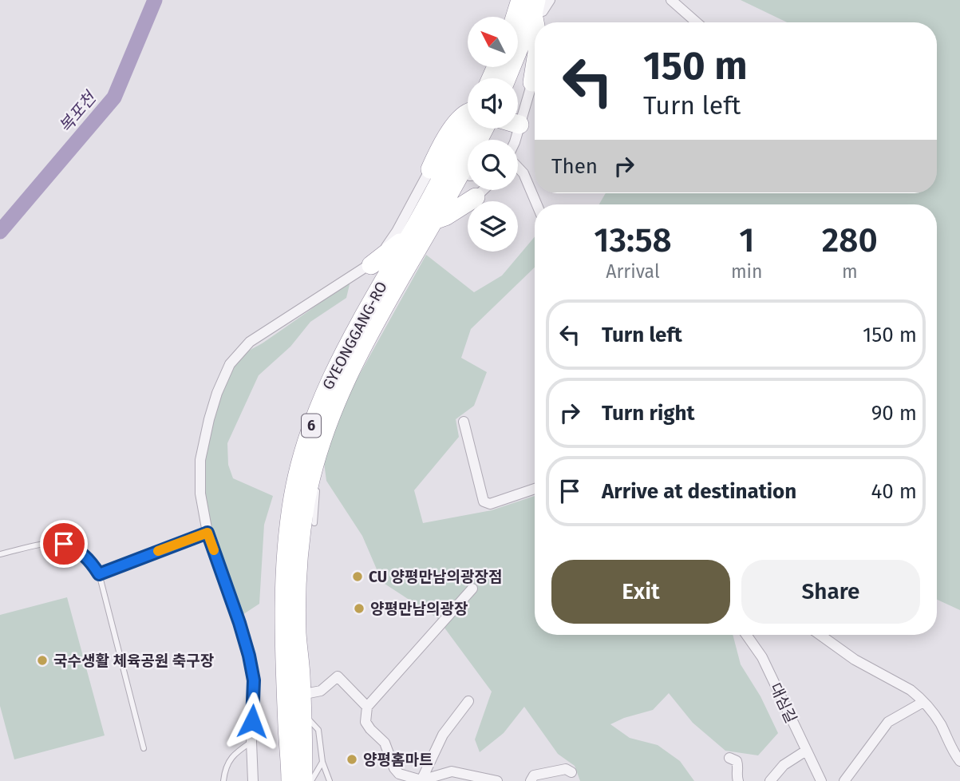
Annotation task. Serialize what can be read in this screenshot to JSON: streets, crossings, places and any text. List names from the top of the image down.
{
  "streets": {
    "highway": ["GYEONGGANG-RO", "6"],
    "street": ["대심길"]
  },
  "water": ["복포천"],
  "places": [
    "CU 양평만남의광장점",
    "양평만남의광장",
    "국수생활 체육공원 축구장",
    "양평홈마트"
  ],
  "north": "top left",
  "page": {
    "turn": ["150 m", "Turn left"],
    "then": "Then",
    "eta": [
      "13:58",
      "Arrival",
      "1",
      "min",
      "280",
      "m"
    ],
    "list": [
      {
        "name": "Turn left",
        "value": "150 m"
      },
      {
        "name": "Turn right",
        "value": "90 m"
      },
      {
        "name": "Arrive at destination",
        "value": "40 m"
      }
    ],
    "buttons": ["Exit", "Share"]
  }
}
